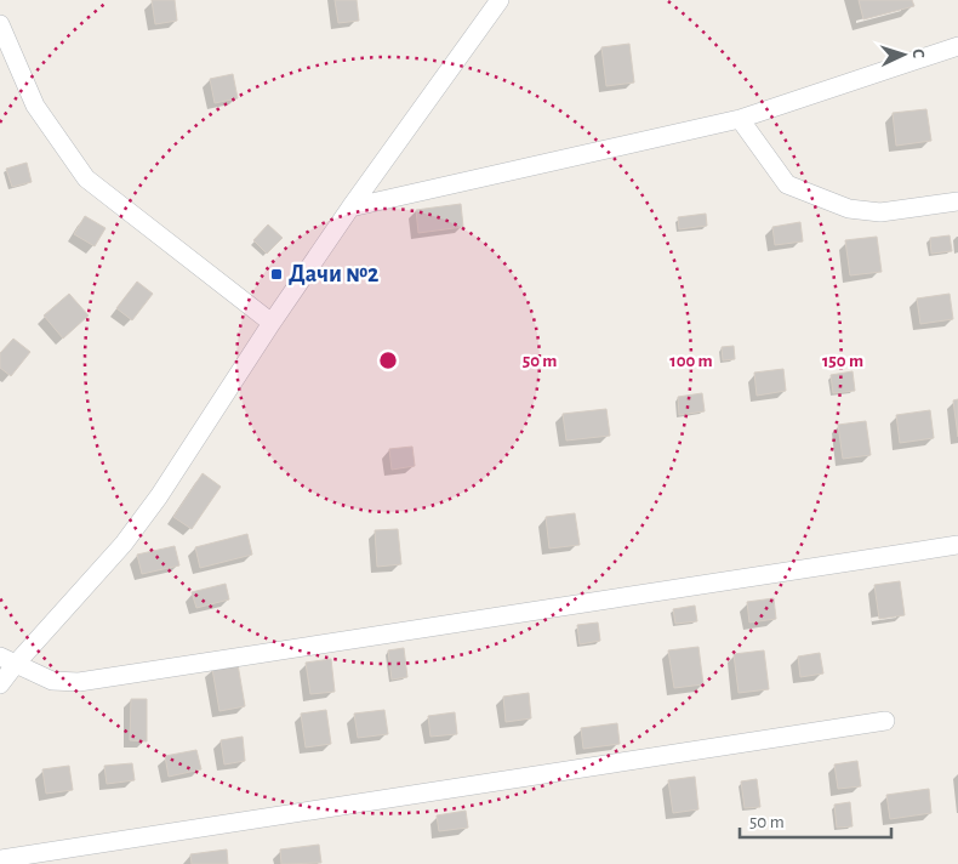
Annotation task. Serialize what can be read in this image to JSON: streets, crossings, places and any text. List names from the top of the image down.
{
  "places": {
    "transit": ["Дачи №2"]
  },
  "scale_bar": "50 m",
  "north": "right",
  "rings": ["50 m", "100 m", "150 m"]
}
